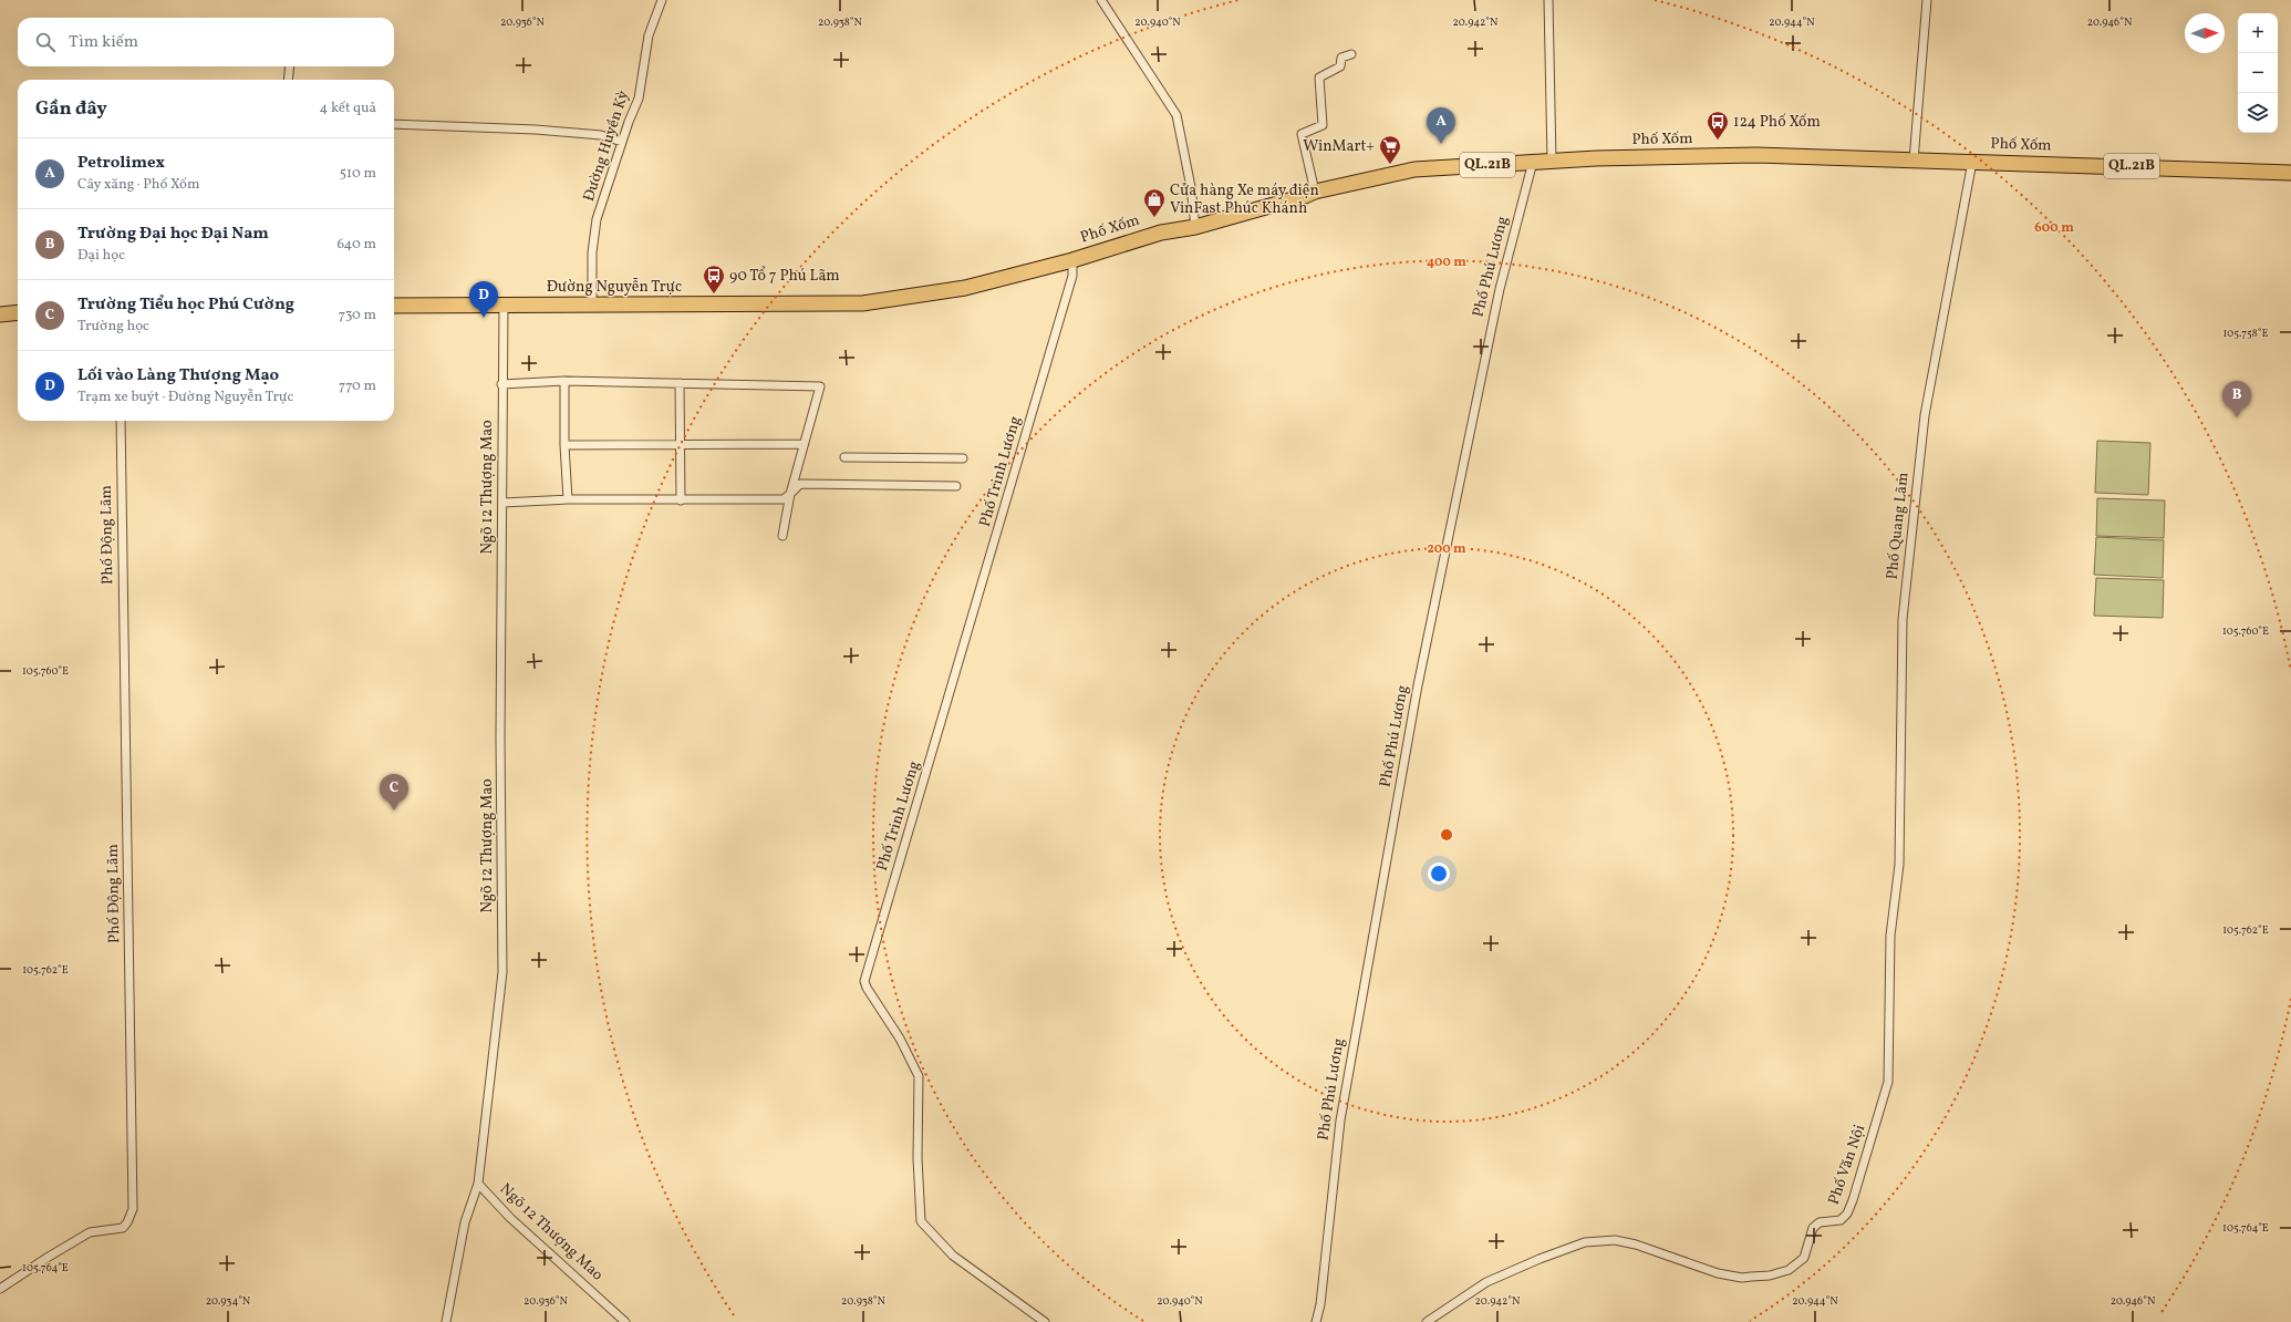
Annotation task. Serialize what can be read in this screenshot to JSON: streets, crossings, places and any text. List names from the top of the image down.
{
  "streets": {
    "highway": ["Phố Xốm", "QL.21B", "Đường Nguyễn Trực"],
    "street": [
      "Đường Huyền Kỳ",
      "Phố Phú Lương",
      "Phố Trinh Lương",
      "Ngõ 12 Thượng Mao",
      "Phố Quang Lãm",
      "Phố Động Lãm",
      "Phố Văn Nội"
    ]
  },
  "crossings": [
    ["Phố Xốm", "Phố Phú Lương"],
    ["Phố Xốm", "Đường Nguyễn Trực"],
    ["Phố Xốm", "Phố Trinh Lương"],
    ["Phố Xốm", "Phố Quang Lãm"],
    ["Đường Huyền Kỳ", "Đường Nguyễn Trực"],
    ["Đường Nguyễn Trực", "Phố Trinh Lương"],
    ["Đường Nguyễn Trực", "Ngõ 12 Thượng Mao"],
    ["Phố Quang Lãm", "Phố Văn Nội"]
  ],
  "places": {
    "bus stop": ["124 Phố Xốm", "90 Tổ 7 Phú Lãm"],
    "supermarket": ["WinMart+"],
    "shop": ["Cửa hàng Xe máy điện VinFast Phúc Khánh"]
  },
  "north": "right",
  "page": {
    "map_buttons": ["+", "−"],
    "search": "Tìm kiếm",
    "heading": ["Gần đây", "4 kết quả"],
    "pins": [
      "A",
      "D",
      "B",
      "C"
    ],
    "list": [
      {
        "mark": "A",
        "name": "Petrolimex",
        "note": "Cây xăng · Phố Xốm",
        "value": "510 m"
      },
      {
        "mark": "B",
        "name": "Trường Đại học Đại Nam",
        "note": "Đại học",
        "value": "640 m"
      },
      {
        "mark": "C",
        "name": "Trường Tiểu học Phú Cường",
        "note": "Trường học",
        "value": "730 m"
      },
      {
        "mark": "D",
        "name": "Lối vào Làng Thượng Mạo",
        "note": "Trạm xe buýt · Đường Nguyễn Trực",
        "value": "770 m"
      }
    ]
  },
  "coordinates": [
    "20.936°N",
    "20.938°N",
    "20.940°N",
    "20.942°N",
    "20.944°N",
    "20.946°N",
    "105.758°E",
    "105.760°E",
    "105.762°E",
    "105.764°E",
    "20.934°N"
  ],
  "rings": ["600 m", "400 m", "200 m"]
}
